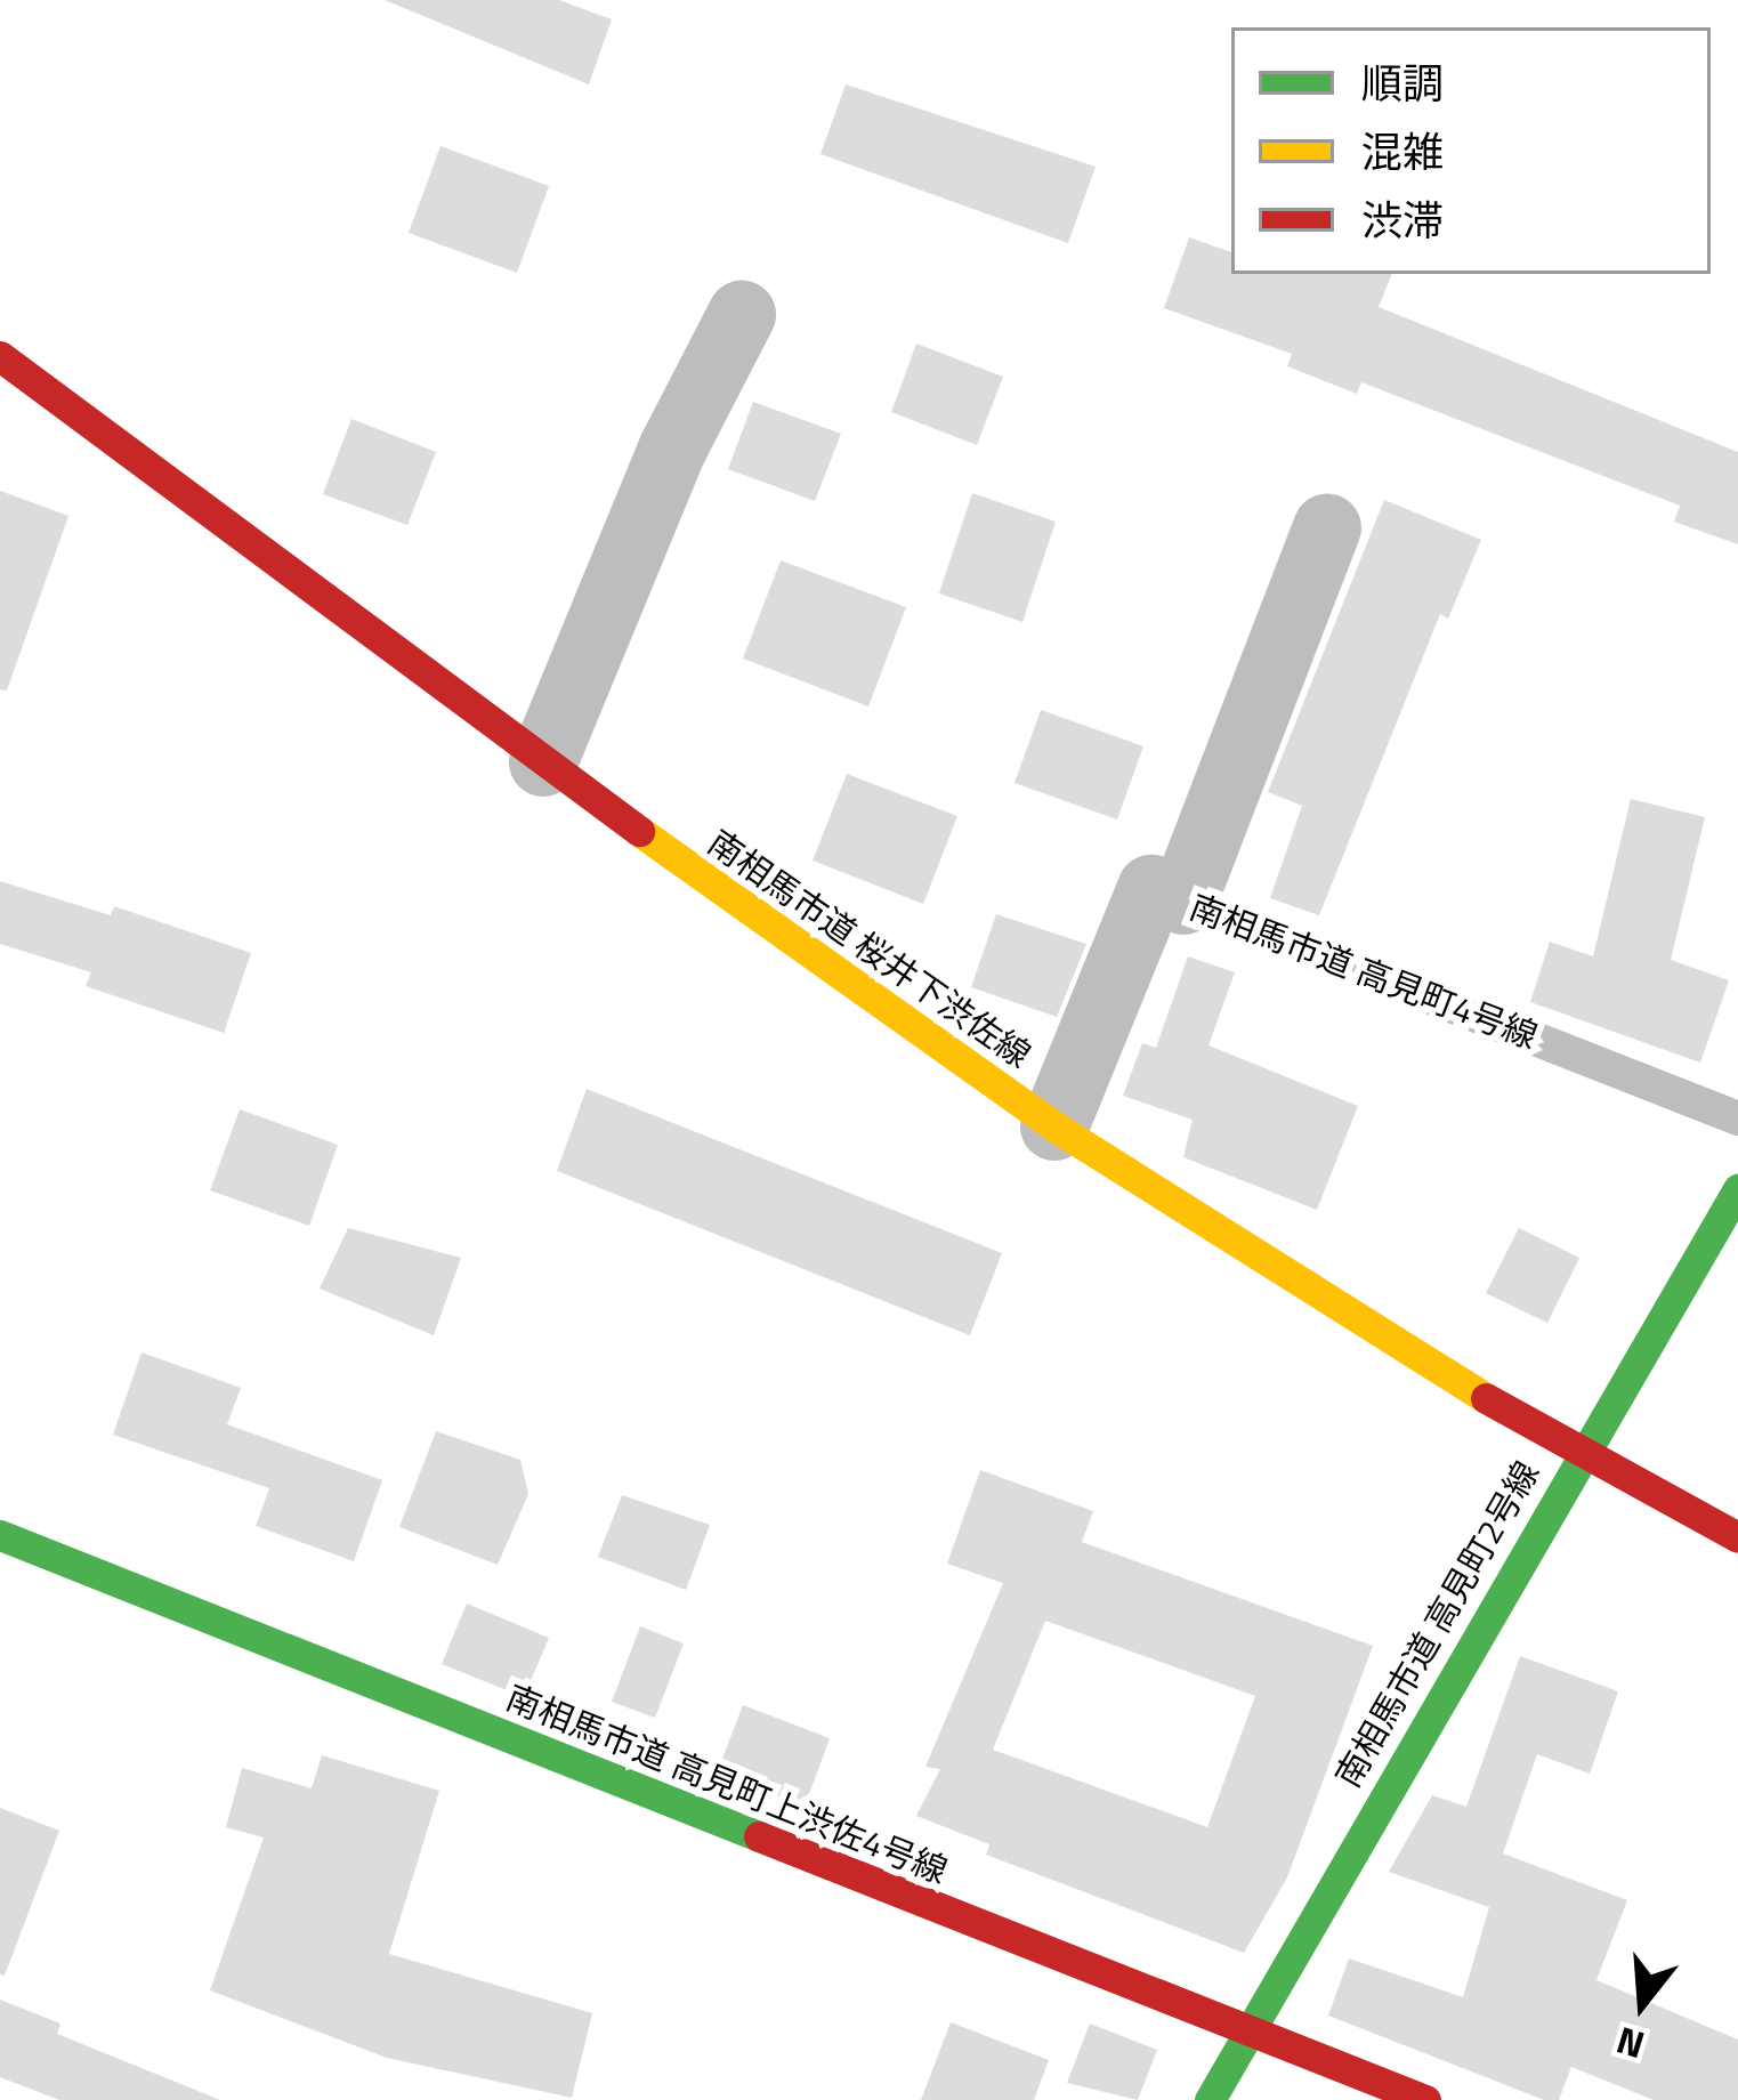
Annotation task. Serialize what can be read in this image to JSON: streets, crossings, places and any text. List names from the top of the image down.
{
  "streets": {
    "street": [
      "南相馬市道 桜井下渋佐線",
      "南相馬市道 高見町4号線",
      "南相馬市道 高見町2号線",
      "南相馬市道 高見町上渋佐4号線"
    ]
  },
  "crossings": [
    ["南相馬市道 桜井下渋佐線", "南相馬市道 高見町4号線"],
    ["南相馬市道 桜井下渋佐線", "南相馬市道 高見町2号線"],
    ["南相馬市道 高見町2号線", "南相馬市道 高見町上渋佐4号線"]
  ],
  "legend": ["順調", "混雑", "渋滞"],
  "north": "bottom"
}
